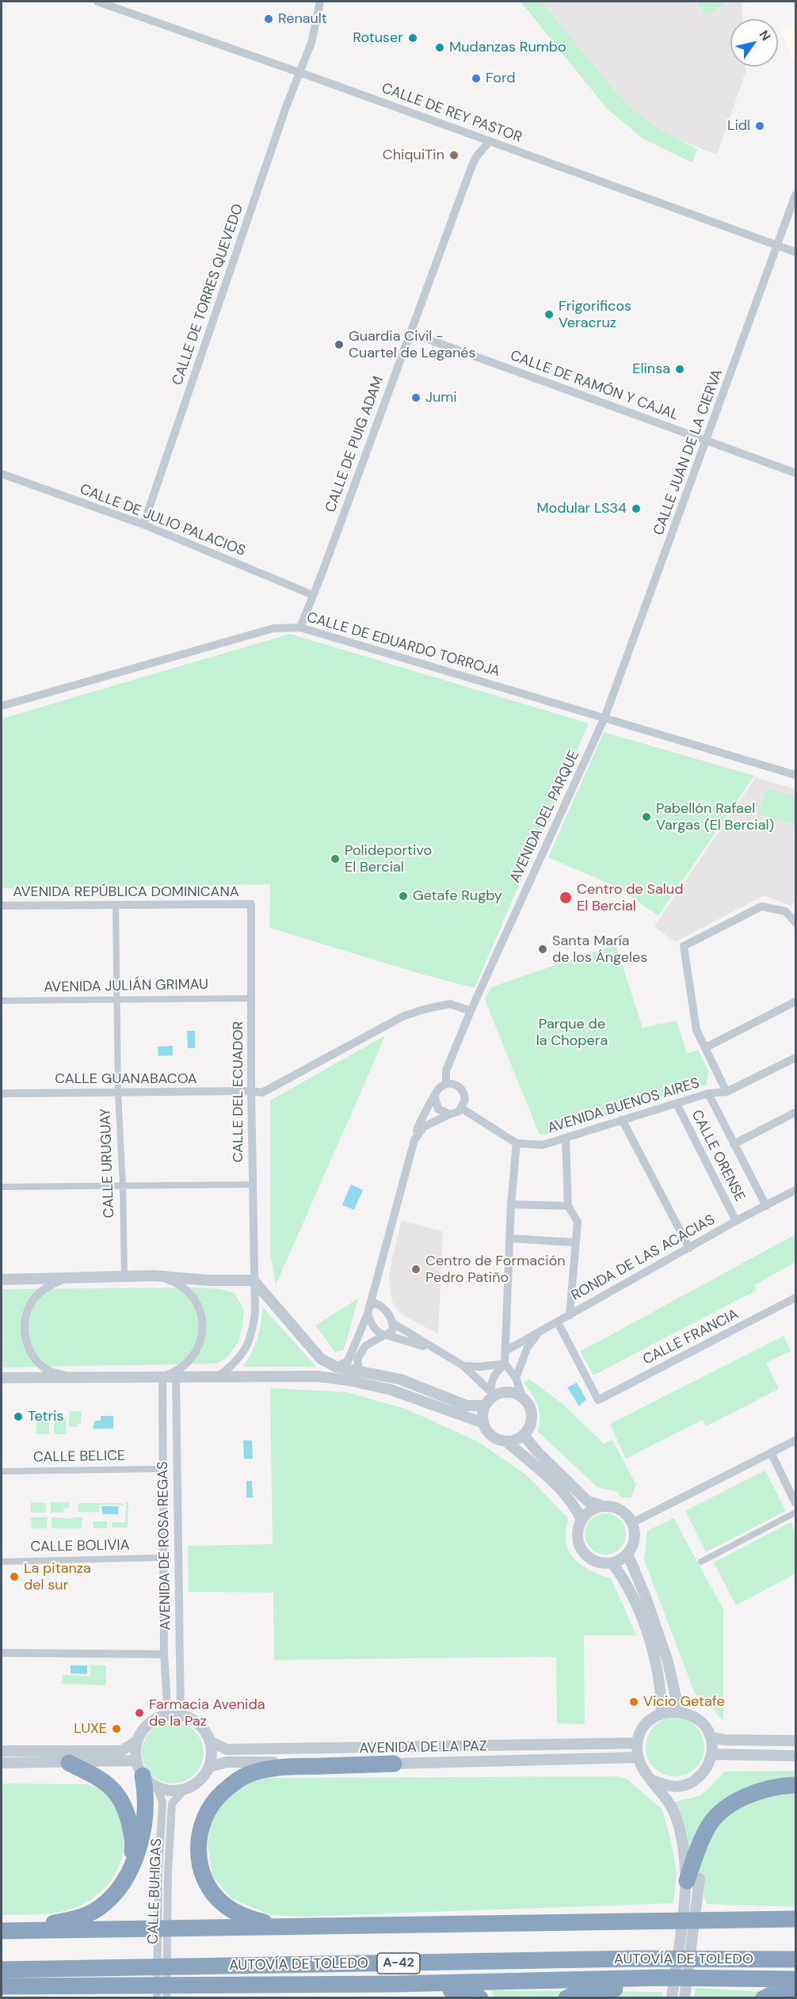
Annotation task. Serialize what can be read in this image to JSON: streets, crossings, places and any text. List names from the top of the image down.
{
  "streets": {
    "highway": ["AUTOVÍA DE TOLEDO", "A-42"],
    "street": [
      "CALLE DE REY PASTOR",
      "CALLE DE TORRES QUEVEDO",
      "CALLE DE RAMÓN Y CAJAL",
      "CALLE DE PUIG ADAM",
      "CALLE JUAN DE LA CIERVA",
      "CALLE DE JULIO PALACIOS",
      "CALLE DE EDUARDO TORROJA",
      "AVENIDA DEL PARQUE",
      "AVENIDA REPÚBLICA DOMINICANA",
      "AVENIDA JULIÁN GRIMAU",
      "CALLE GUANABACOA",
      "CALLE DEL ECUADOR",
      "AVENIDA BUENOS AIRES",
      "CALLE ORENSE",
      "CALLE URUGUAY",
      "RONDA DE LAS ACACIAS",
      "CALLE FRANCIA",
      "CALLE BELICE",
      "AVENIDA DE ROSA REGAS",
      "CALLE BOLIVIA",
      "AVENIDA DE LA PAZ",
      "CALLE BUHIGAS"
    ]
  },
  "crossings": [
    ["CALLE DE REY PASTOR", "CALLE DE TORRES QUEVEDO"],
    ["CALLE DE REY PASTOR", "CALLE DE PUIG ADAM"],
    ["CALLE DE REY PASTOR", "CALLE JUAN DE LA CIERVA"],
    ["CALLE DE TORRES QUEVEDO", "CALLE DE JULIO PALACIOS"],
    ["CALLE DE RAMÓN Y CAJAL", "CALLE DE PUIG ADAM"],
    ["CALLE DE RAMÓN Y CAJAL", "CALLE JUAN DE LA CIERVA"],
    ["CALLE DE PUIG ADAM", "CALLE DE JULIO PALACIOS"],
    ["CALLE DE PUIG ADAM", "CALLE DE EDUARDO TORROJA"],
    ["CALLE JUAN DE LA CIERVA", "CALLE DE EDUARDO TORROJA"],
    ["CALLE JUAN DE LA CIERVA", "AVENIDA DEL PARQUE"],
    ["CALLE DE EDUARDO TORROJA", "AVENIDA DEL PARQUE"],
    ["AVENIDA DEL PARQUE", "CALLE GUANABACOA"],
    ["AVENIDA DEL PARQUE", "AVENIDA BUENOS AIRES"],
    ["AVENIDA REPÚBLICA DOMINICANA", "CALLE DEL ECUADOR"],
    ["AVENIDA REPÚBLICA DOMINICANA", "CALLE URUGUAY"],
    ["AVENIDA JULIÁN GRIMAU", "CALLE DEL ECUADOR"],
    ["AVENIDA JULIÁN GRIMAU", "CALLE URUGUAY"],
    ["CALLE GUANABACOA", "CALLE DEL ECUADOR"],
    ["CALLE GUANABACOA", "CALLE URUGUAY"],
    ["AVENIDA BUENOS AIRES", "CALLE ORENSE"],
    ["CALLE ORENSE", "RONDA DE LAS ACACIAS"],
    ["CALLE URUGUAY", "AVENIDA DE ROSA REGAS"],
    ["RONDA DE LAS ACACIAS", "CALLE FRANCIA"],
    ["AVENIDA DE ROSA REGAS", "AVENIDA DE LA PAZ"],
    ["AVENIDA DE ROSA REGAS", "CALLE BUHIGAS"],
    ["AVENIDA DE LA PAZ", "CALLE BUHIGAS"]
  ],
  "parks": ["Parque de la Chopera"],
  "places": [
    "Renault",
    "Rotuser",
    "Mudanzas Rumbo",
    "Ford",
    "Lidl",
    "ChiquiTin",
    "Frigorificos Veracruz",
    "Guardia Civil - Cuartel de Leganés",
    "Elinsa",
    "Jumi",
    "Modular LS34",
    "Pabellón Rafael Vargas (El Bercial)",
    "Polideportivo El Bercial",
    "Getafe Rugby",
    "Centro de Salud El Bercial",
    "Santa María de los Ángeles",
    "Centro de Formación Pedro Patiño",
    "Tetris",
    "La pitanza del sur",
    "Vicio Getafe",
    "Farmacia Avenida de la Paz",
    "LUXE"
  ],
  "north": "top right"
}
